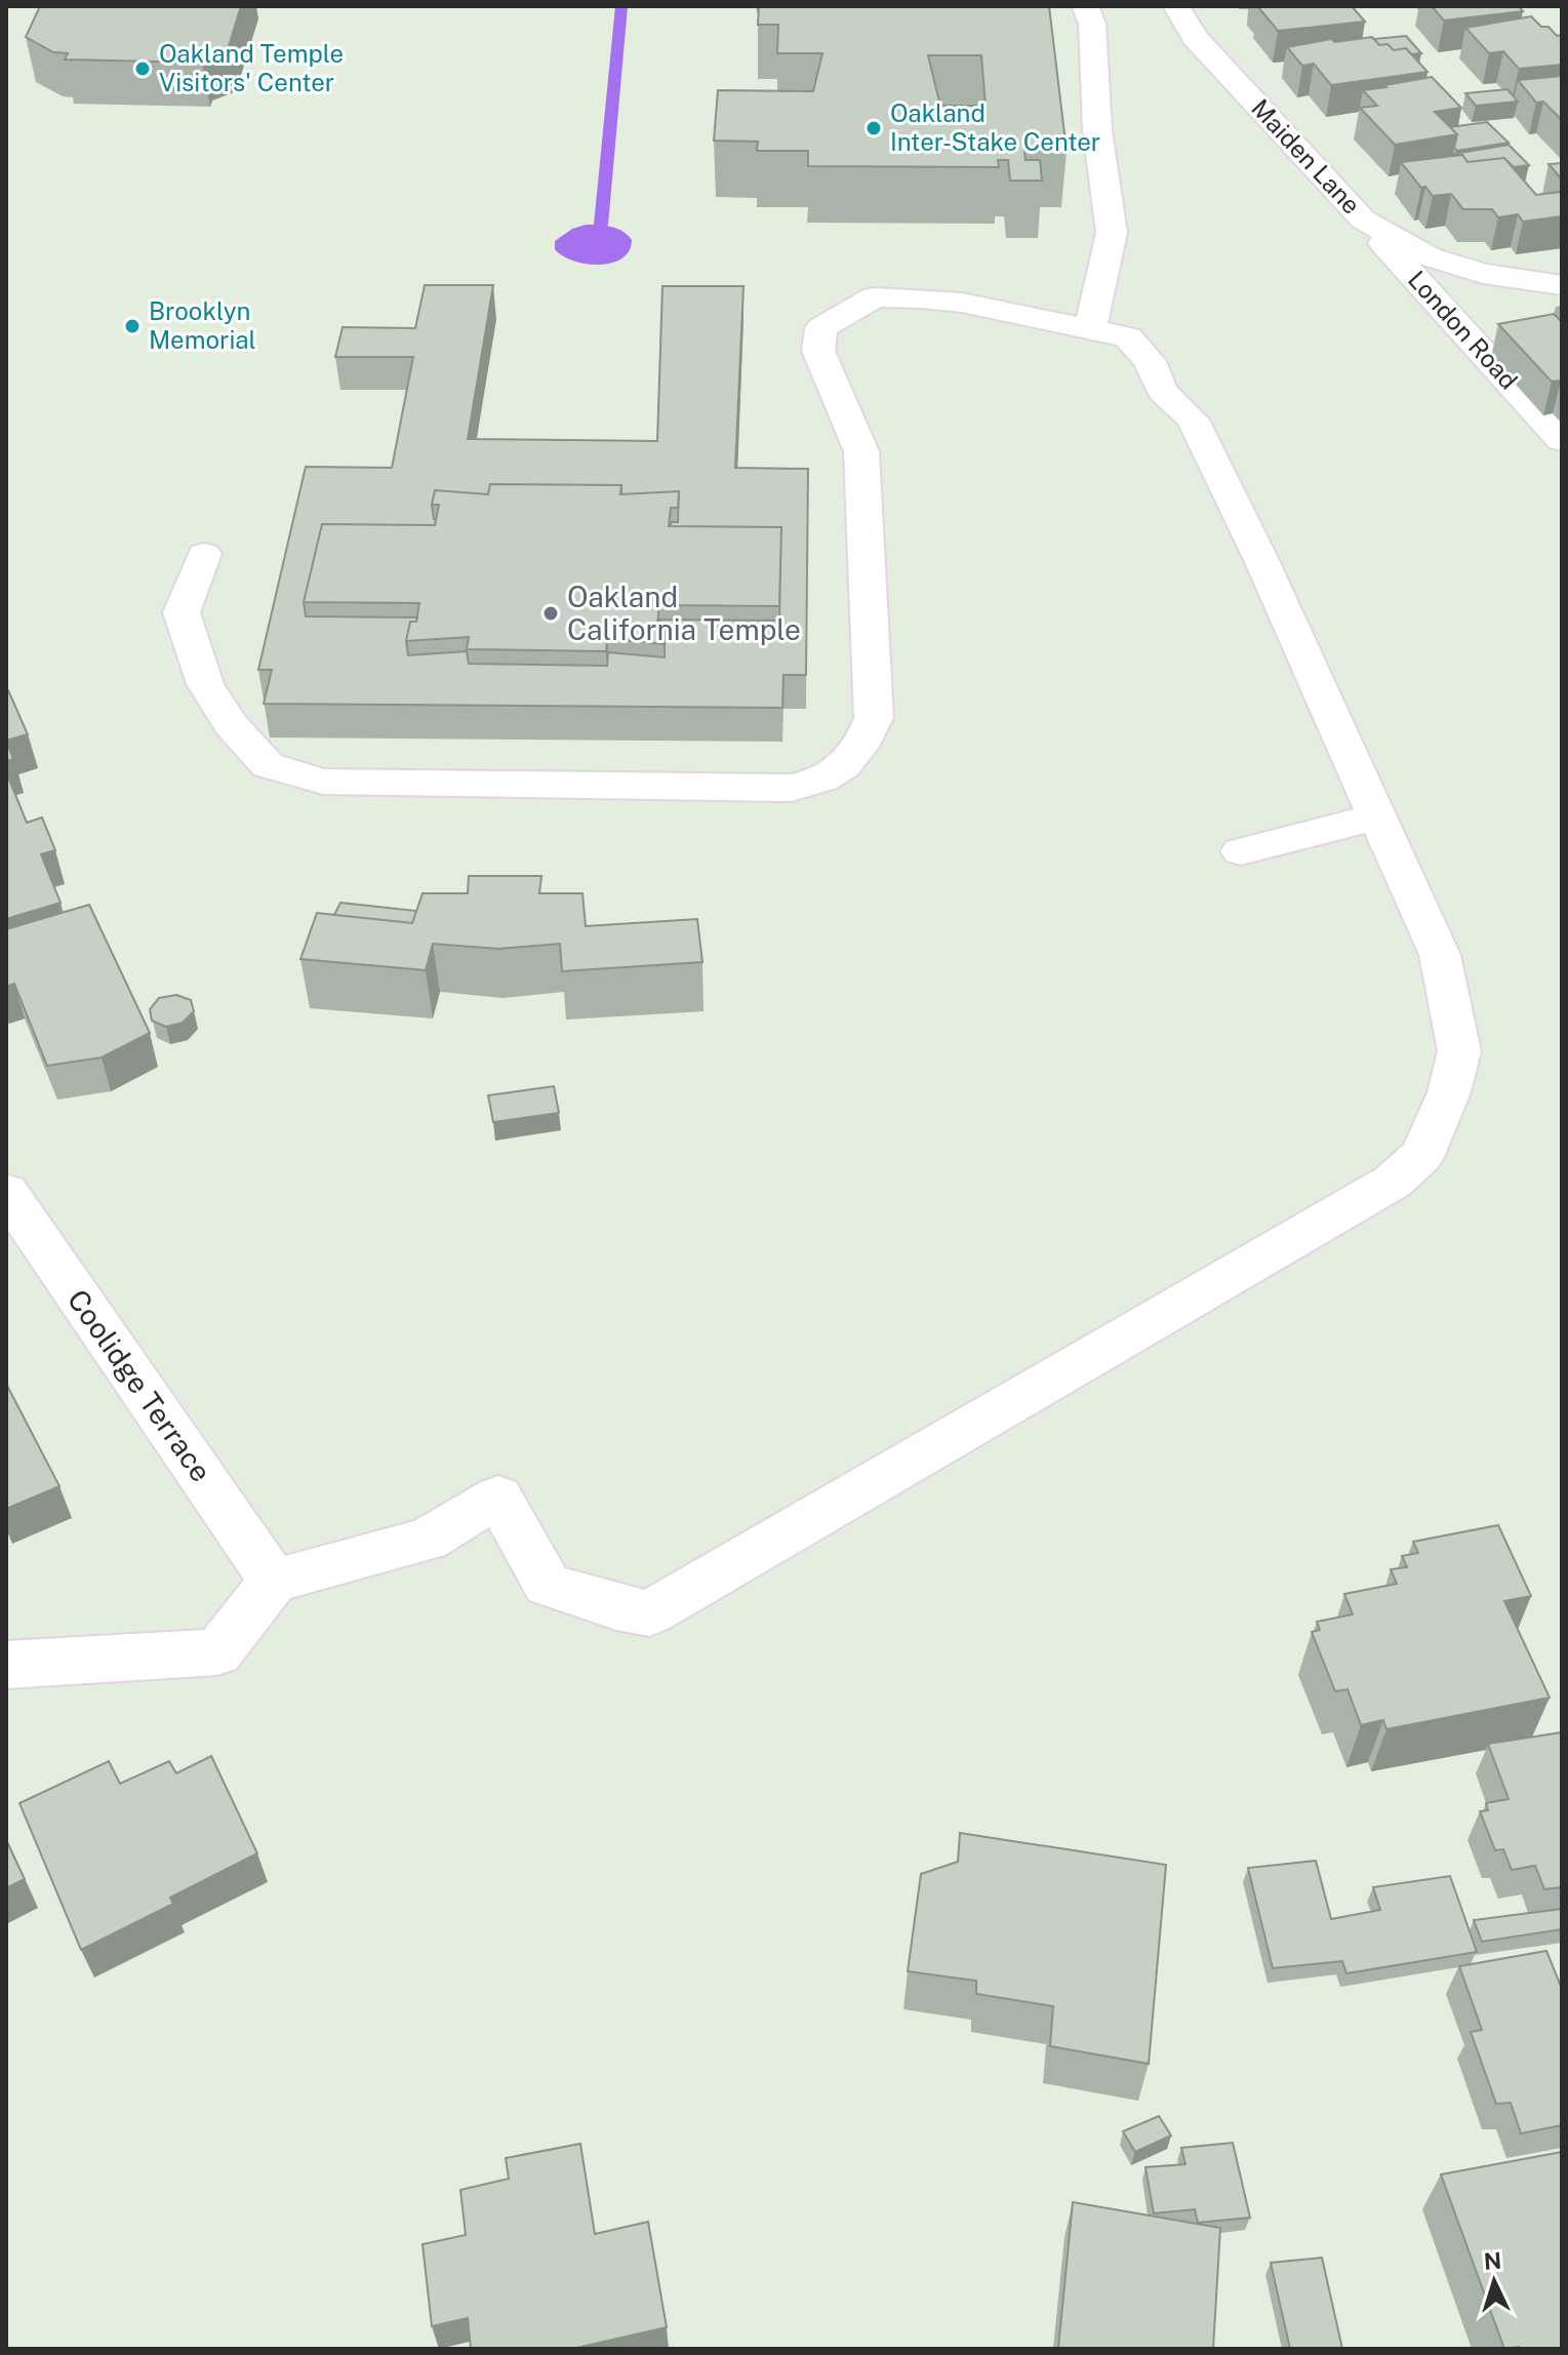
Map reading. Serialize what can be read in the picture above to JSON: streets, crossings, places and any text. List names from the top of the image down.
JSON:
{
  "streets": {
    "street": ["Maiden Lane", "London Road", "Coolidge Terrace"]
  },
  "crossings": [
    ["Maiden Lane", "London Road"]
  ],
  "places": [
    "Oakland Temple Visitors' Center",
    "Oakland Inter-Stake Center",
    "Brooklyn Memorial",
    "Oakland California Temple"
  ],
  "north": "top"
}
